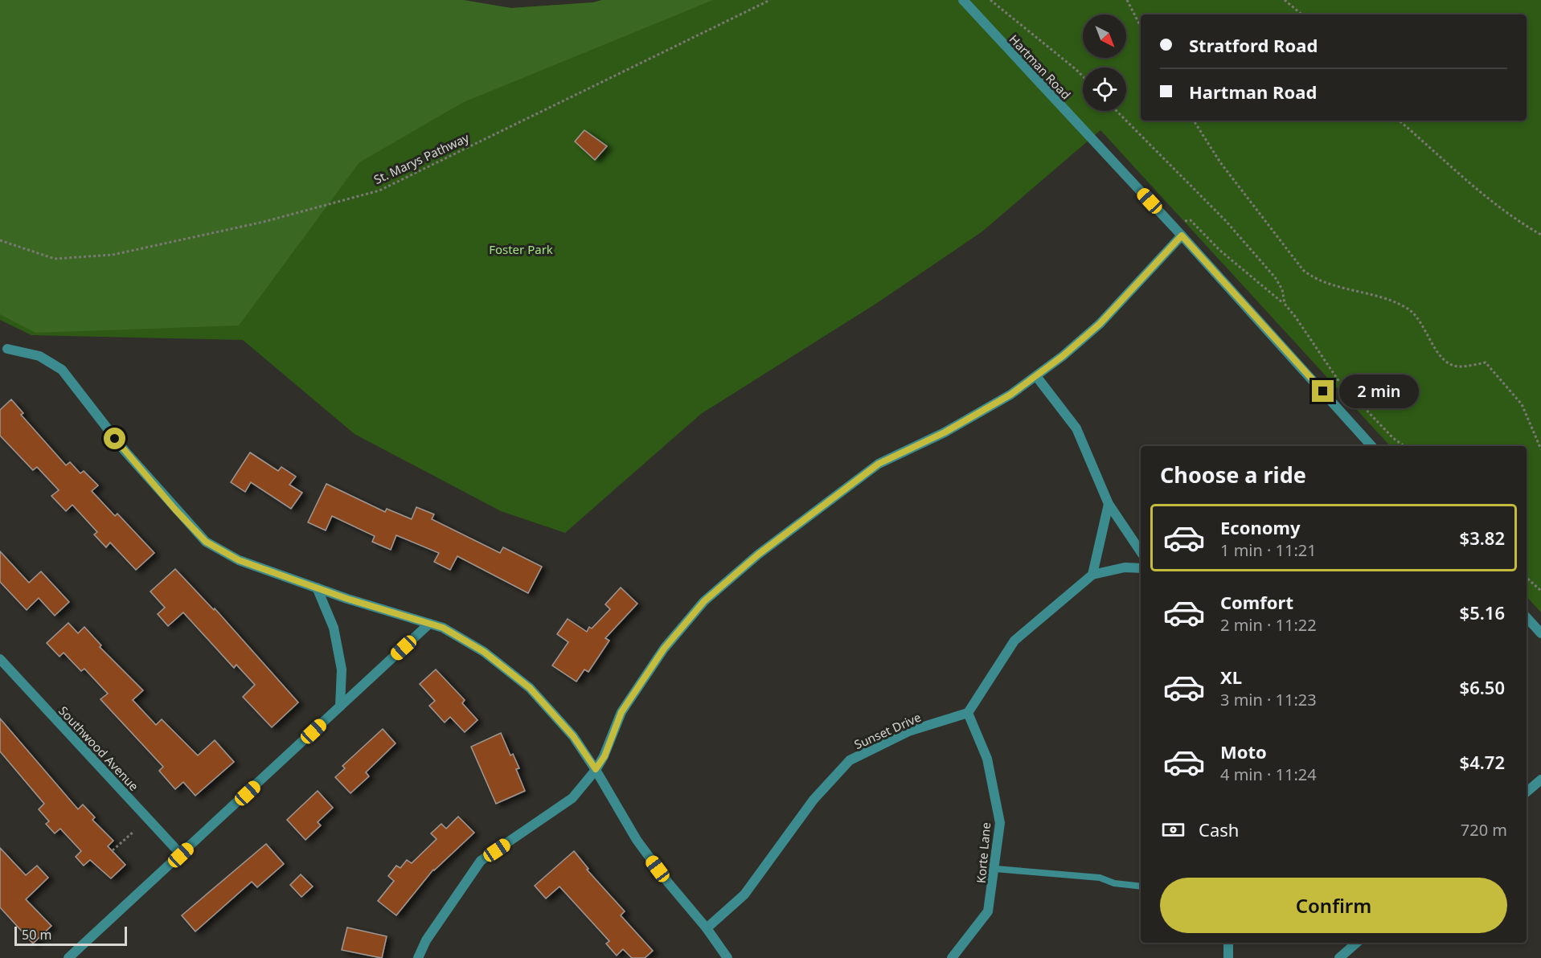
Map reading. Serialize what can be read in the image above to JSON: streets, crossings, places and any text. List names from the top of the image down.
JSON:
{
  "streets": {
    "street": [
      "Hartman Road",
      "Sunset Drive",
      "Southwood Avenue",
      "Korte Lane"
    ],
    "path": ["St. Marys Pathway"]
  },
  "crossings": [
    ["Sunset Drive", "Korte Lane"]
  ],
  "parks": ["Foster Park"],
  "scale_bar": "50 m",
  "north": "bottom right",
  "page": {
    "banner": ["Stratford Road", "Hartman Road"],
    "bubble": "2 min",
    "heading": "Choose a ride",
    "list": [
      {
        "name": "Economy",
        "note": "1 min · 11:21",
        "value": "$3.82"
      },
      {
        "name": "Comfort",
        "note": "2 min · 11:22",
        "value": "$5.16"
      },
      {
        "name": "XL",
        "note": "3 min · 11:23",
        "value": "$6.50"
      },
      {
        "name": "Moto",
        "note": "4 min · 11:24",
        "value": "$4.72"
      }
    ],
    "pay": ["Cash", "720 m"],
    "buttons": "Confirm",
    "scale": "50 m"
  }
}
